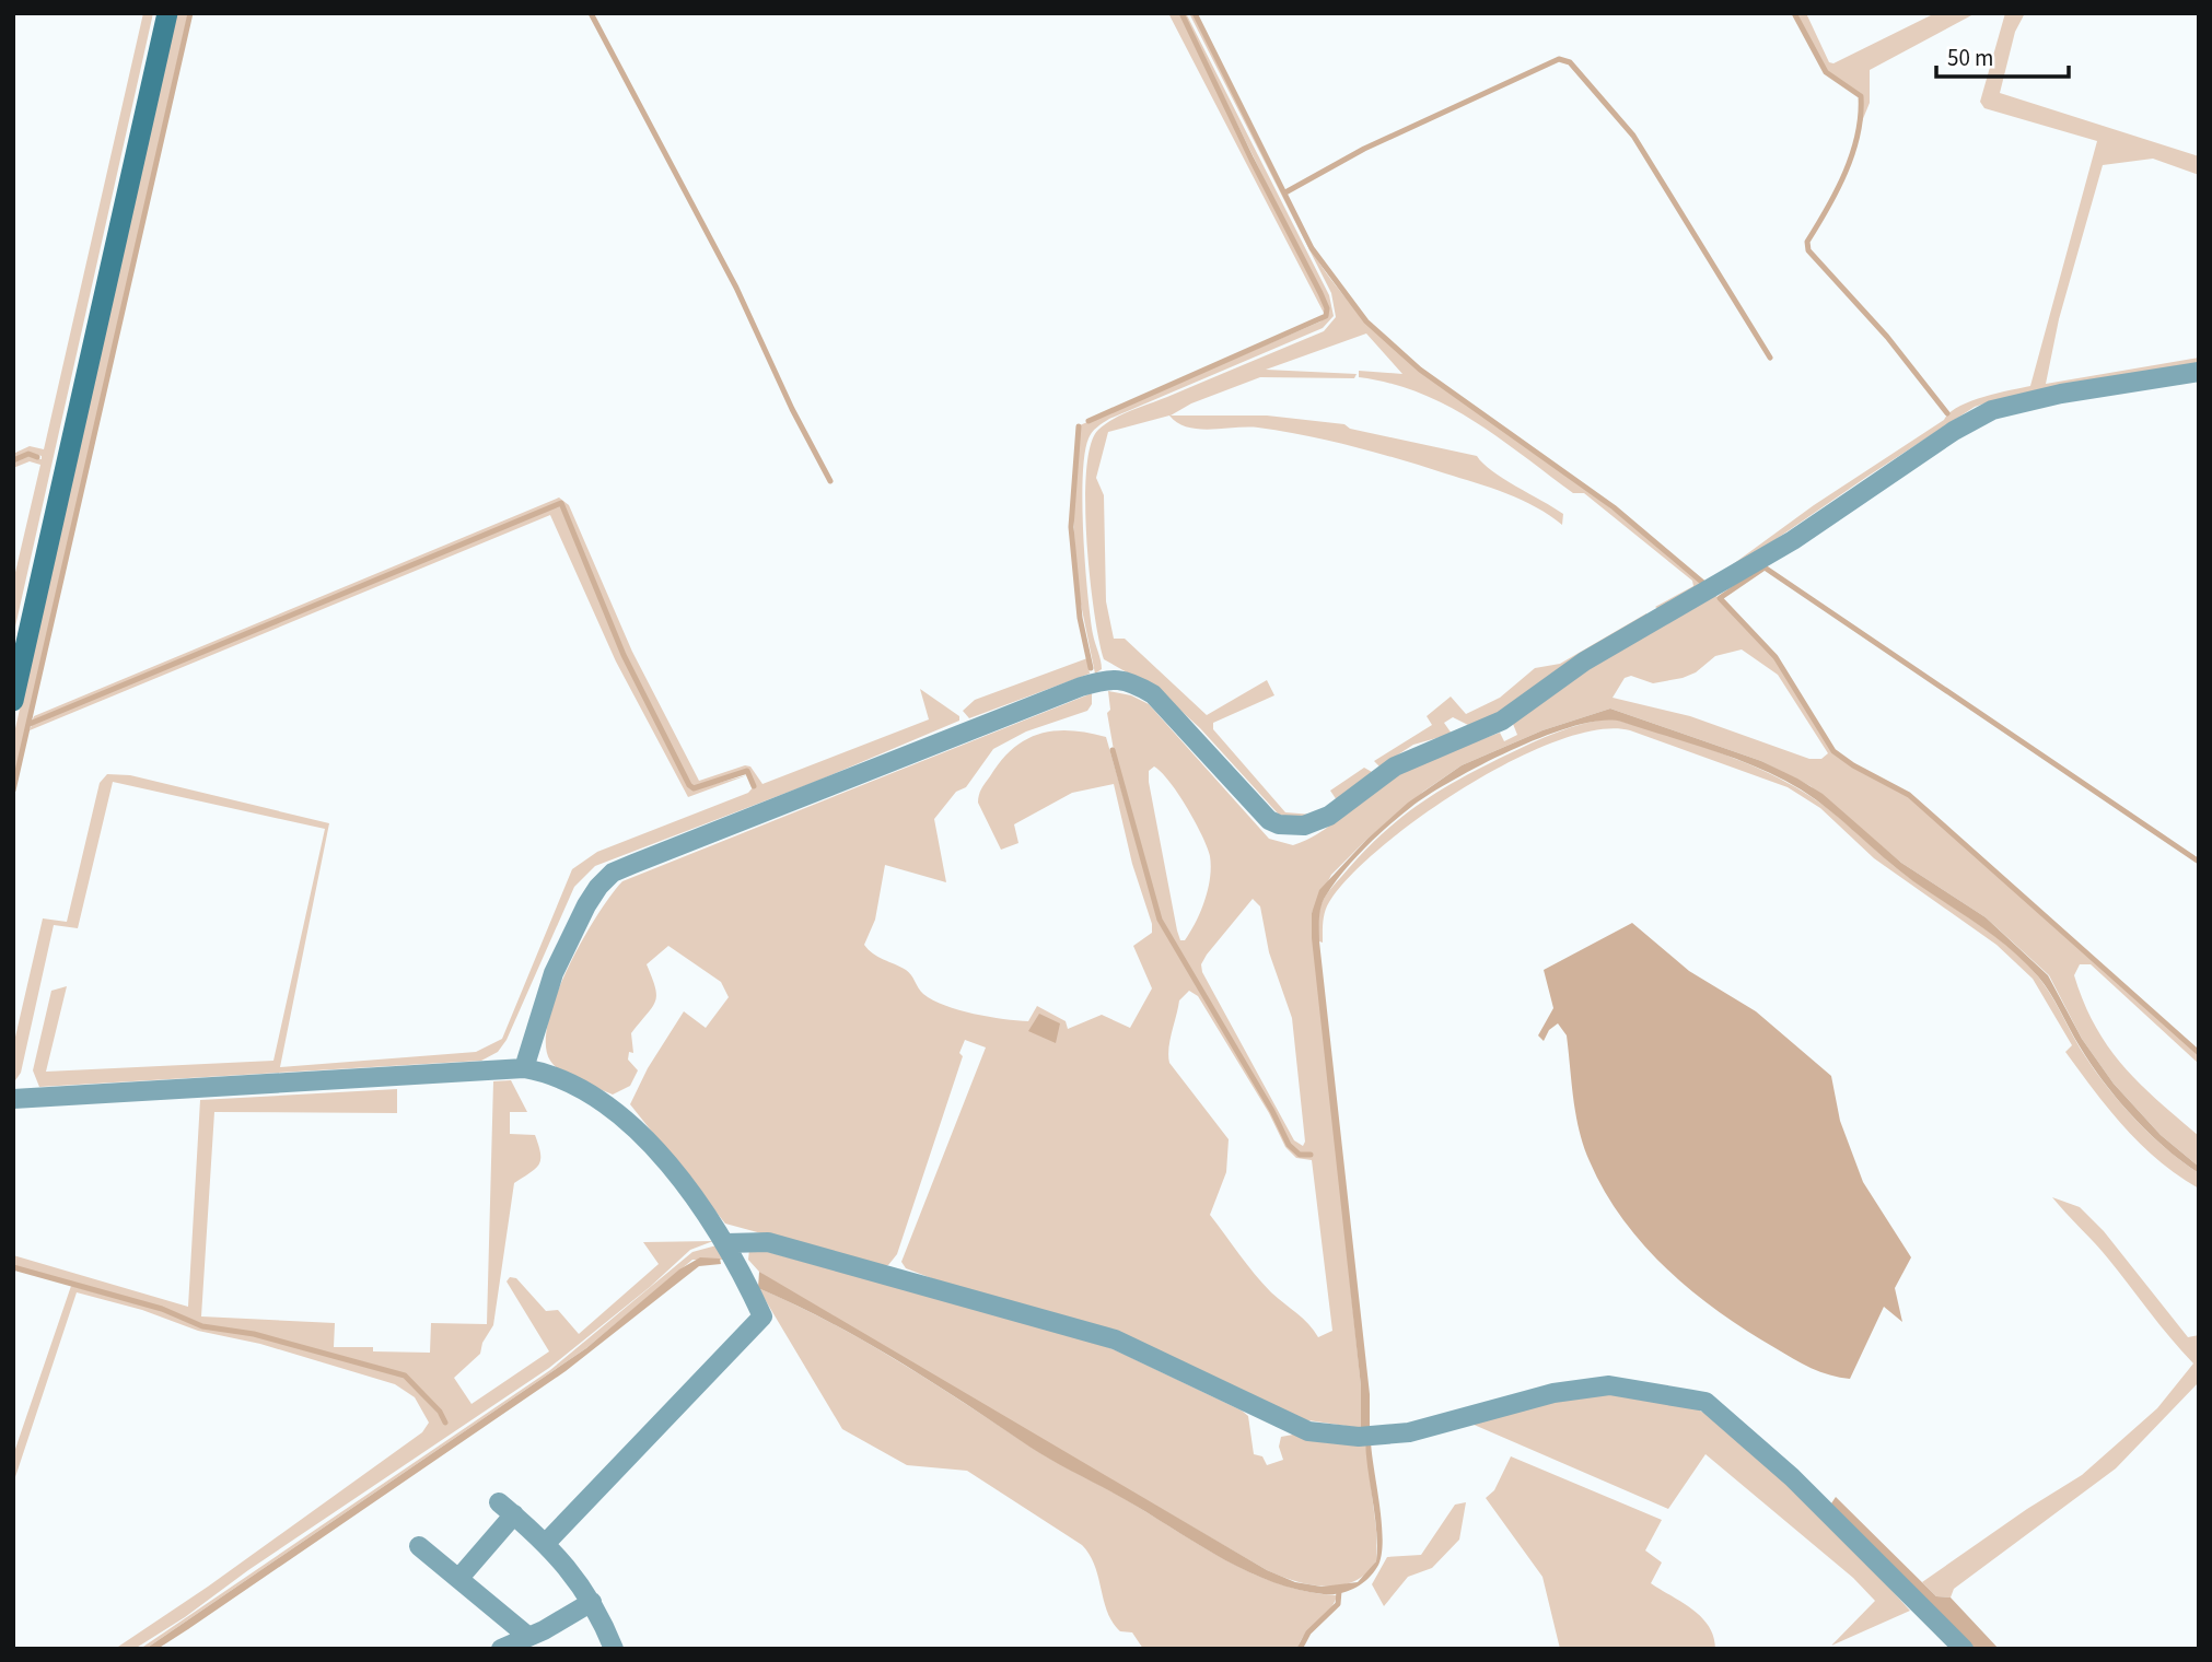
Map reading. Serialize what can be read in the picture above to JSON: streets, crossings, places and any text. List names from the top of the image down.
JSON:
{
  "scale_bar": "50 m"
}
